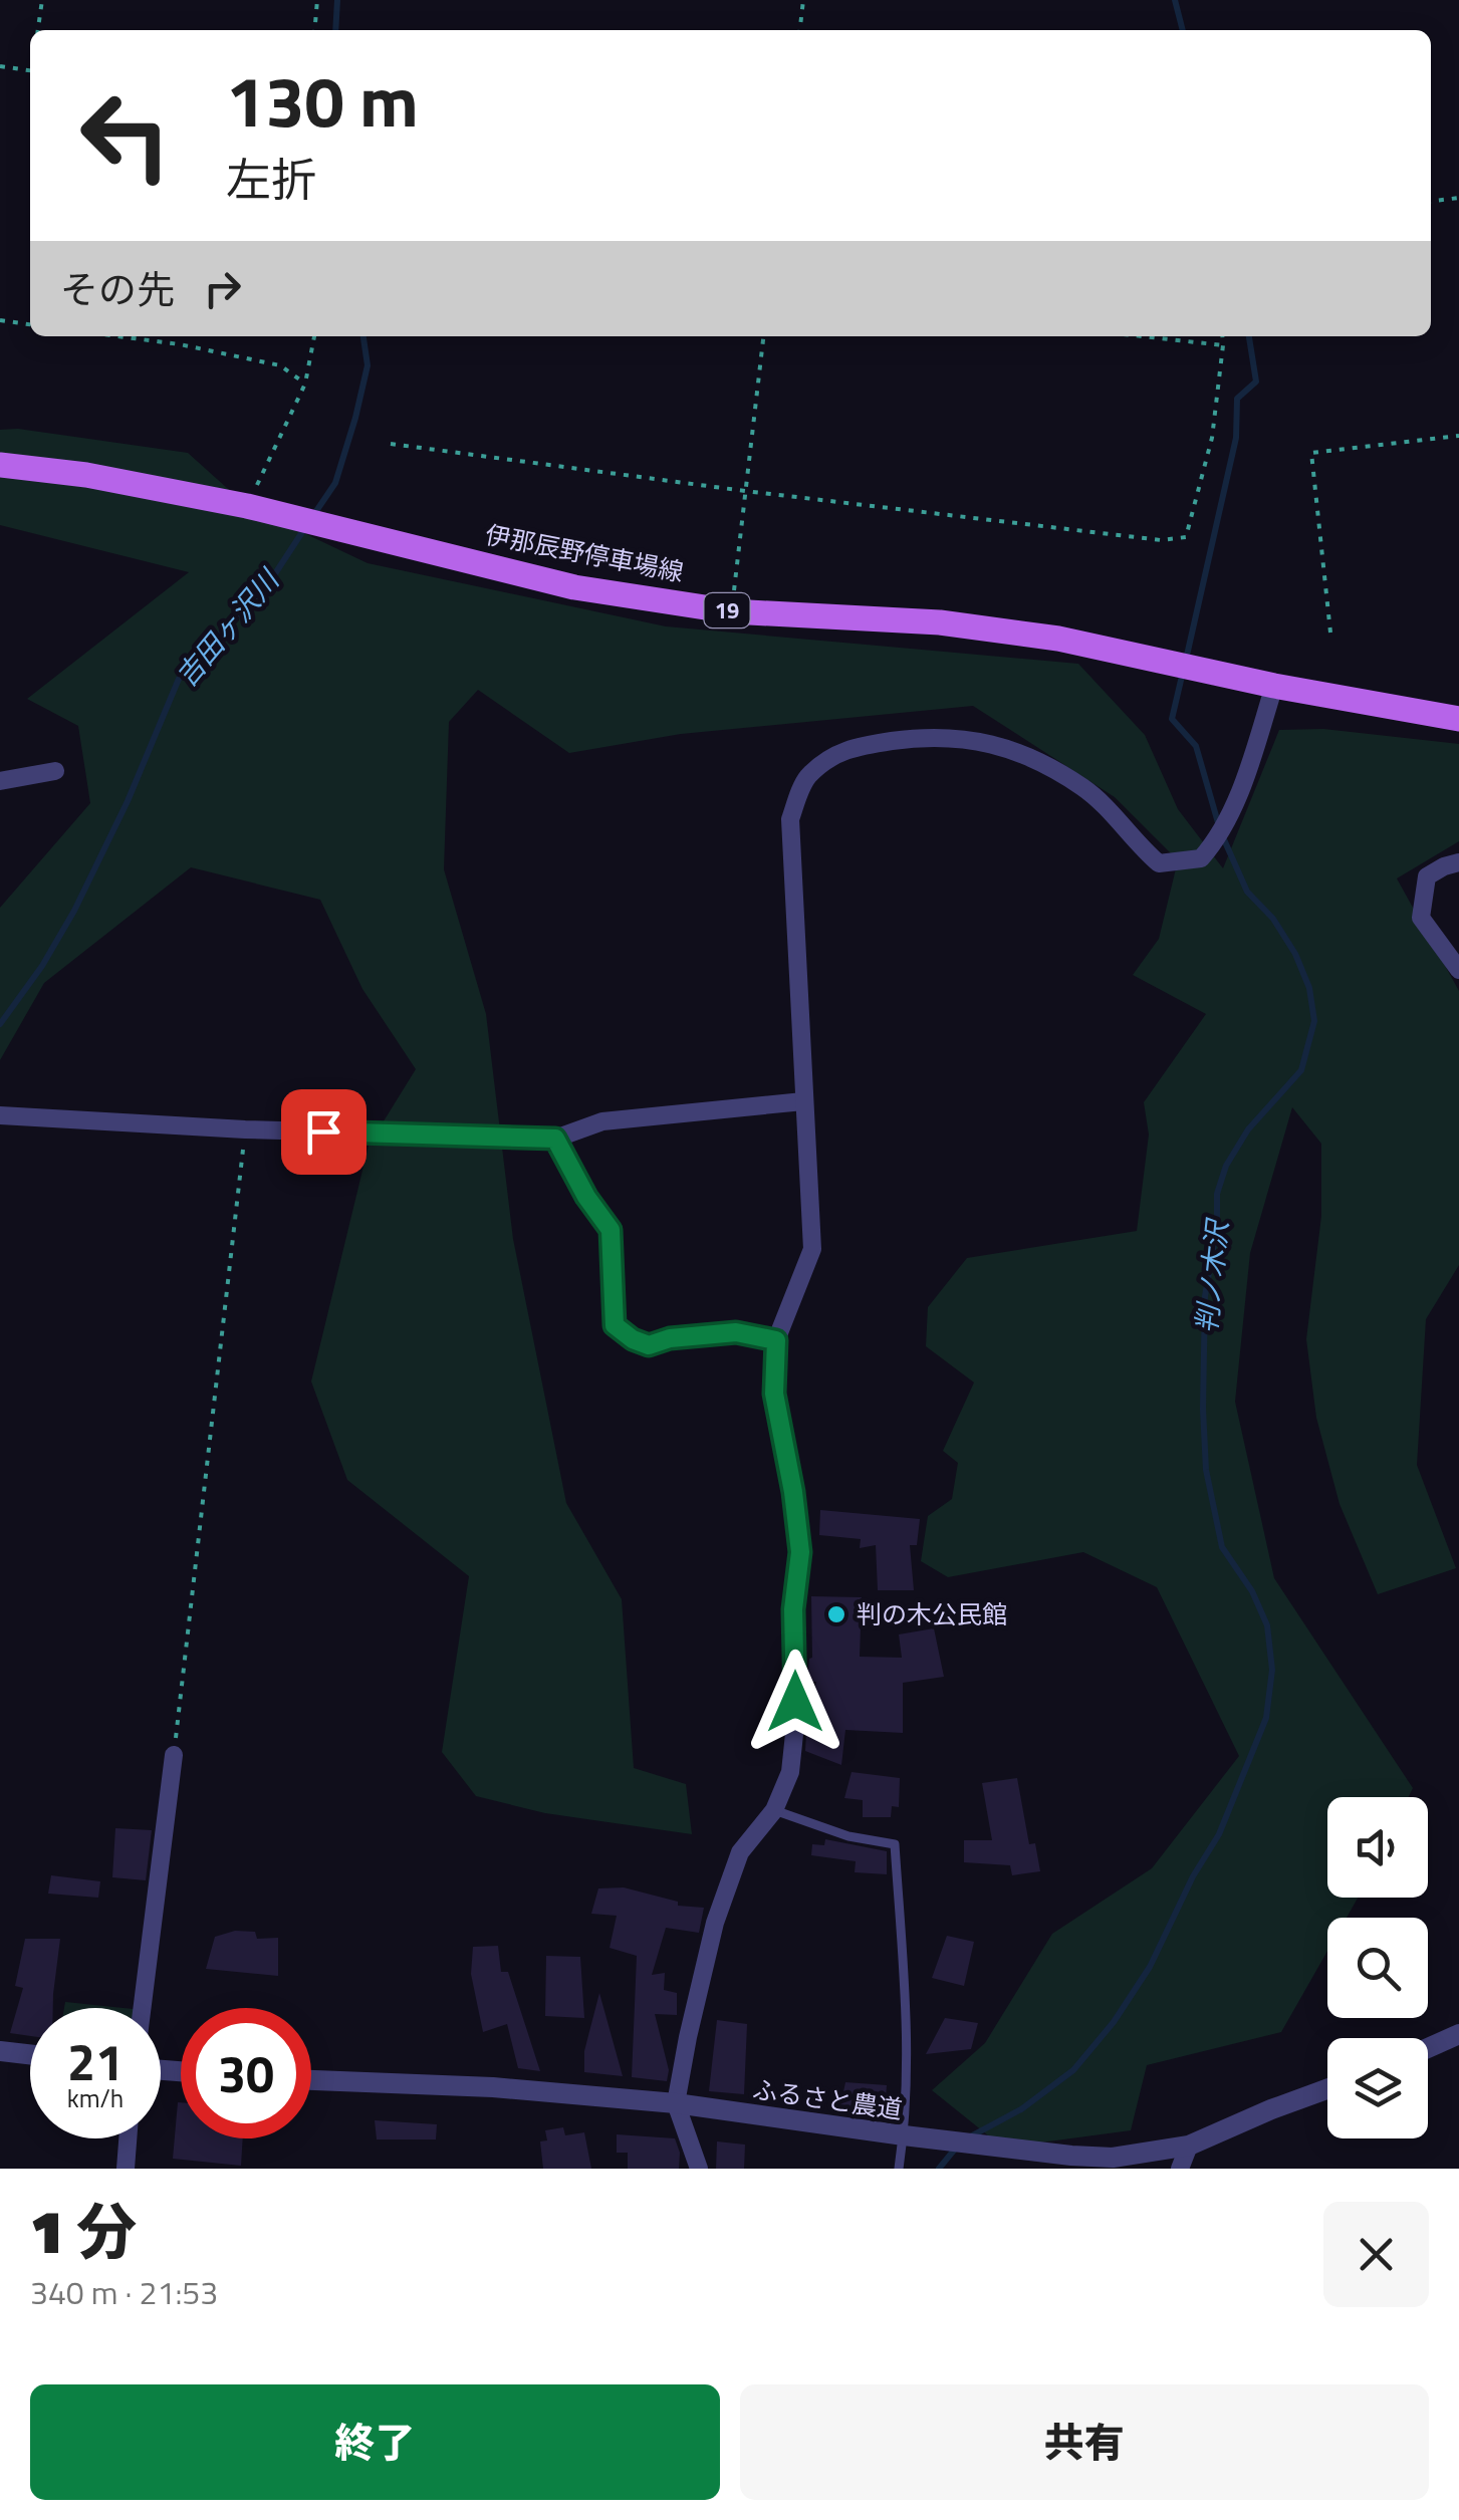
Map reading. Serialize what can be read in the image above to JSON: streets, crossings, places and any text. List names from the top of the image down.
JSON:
{
  "streets": {
    "main road": ["伊那辰野停車場線", "19"],
    "street": ["ふるさと農道"]
  },
  "water": ["吉田ヶ沢川", "判ノ木沢"],
  "places": ["判の木公民館"],
  "page": {
    "turn": ["130 m", "左折"],
    "then": "その先",
    "speed": "21 km/h",
    "limit": "30",
    "heading": ["1 分", "340 m · 21:53"],
    "buttons": ["終了", "共有"]
  }
}
